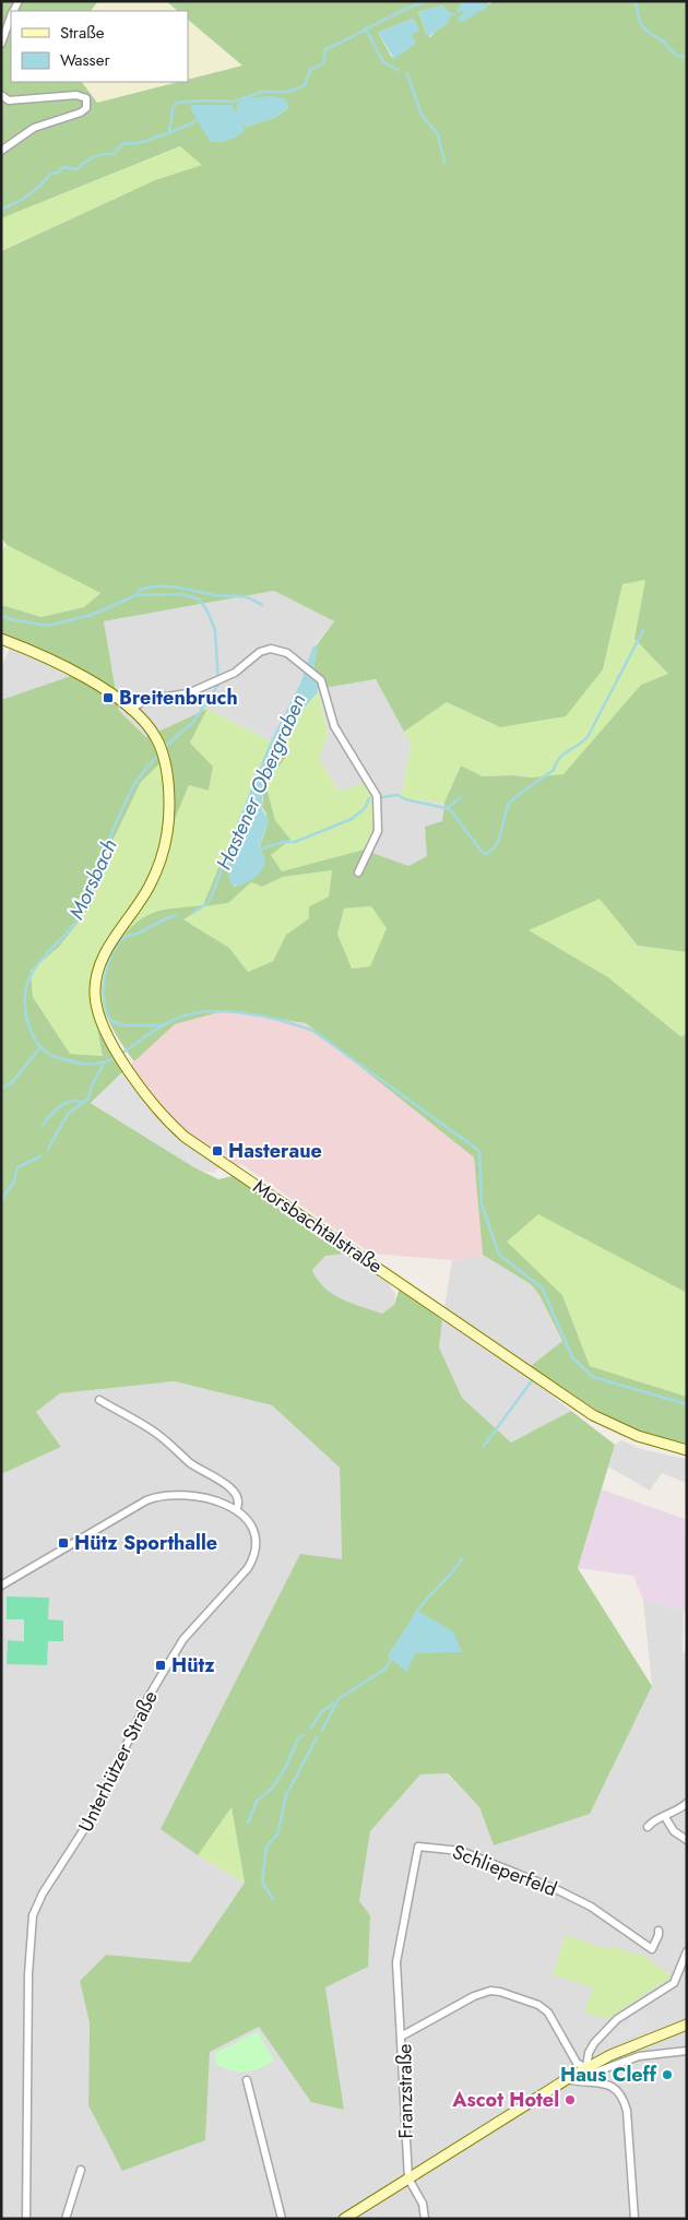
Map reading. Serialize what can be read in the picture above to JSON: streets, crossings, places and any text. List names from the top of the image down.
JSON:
{
  "streets": {
    "main road": ["Morsbachtalstraße"],
    "street": ["Unterhützer Straße", "Schlieperfeld", "Franzstraße"]
  },
  "crossings": [
    ["Schlieperfeld", "Franzstraße"]
  ],
  "water": ["Hastener Obergraben", "Morsbach"],
  "places": {
    "transit": [
      "Breitenbruch",
      "Hasteraue",
      "Hütz Sporthalle",
      "Hütz"
    ],
    "other": ["Haus Cleff", "Ascot Hotel"]
  },
  "legend": ["Straße", "Wasser"]
}
